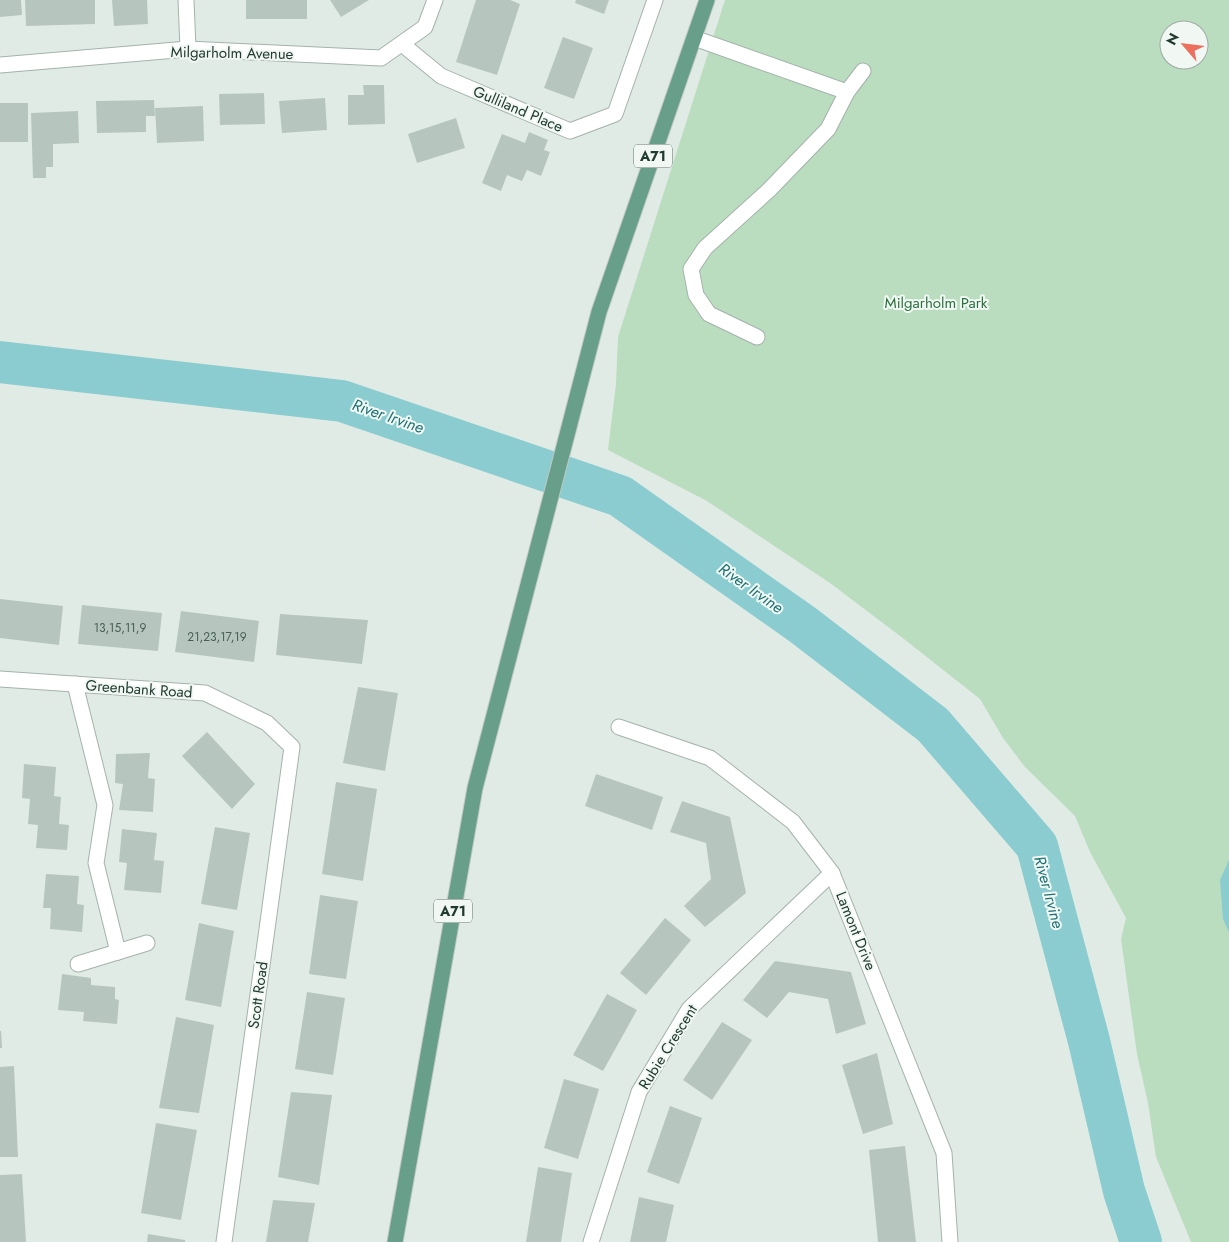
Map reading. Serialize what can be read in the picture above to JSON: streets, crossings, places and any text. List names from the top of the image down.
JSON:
{
  "streets": {
    "main road": ["A71"],
    "street": [
      "Milgarholm Avenue",
      "Gulliland Place",
      "Greenbank Road",
      "Lamont Drive",
      "Scott Road",
      "Rubie Crescent"
    ]
  },
  "crossings": [
    ["Milgarholm Avenue", "Gulliland Place"],
    ["Greenbank Road", "Scott Road"],
    ["Lamont Drive", "Rubie Crescent"]
  ],
  "water": ["River Irvine"],
  "parks": ["Milgarholm Park"],
  "house_numbers": ["13,15,11,9", "21,23,17,19"],
  "north": "top left"
}
